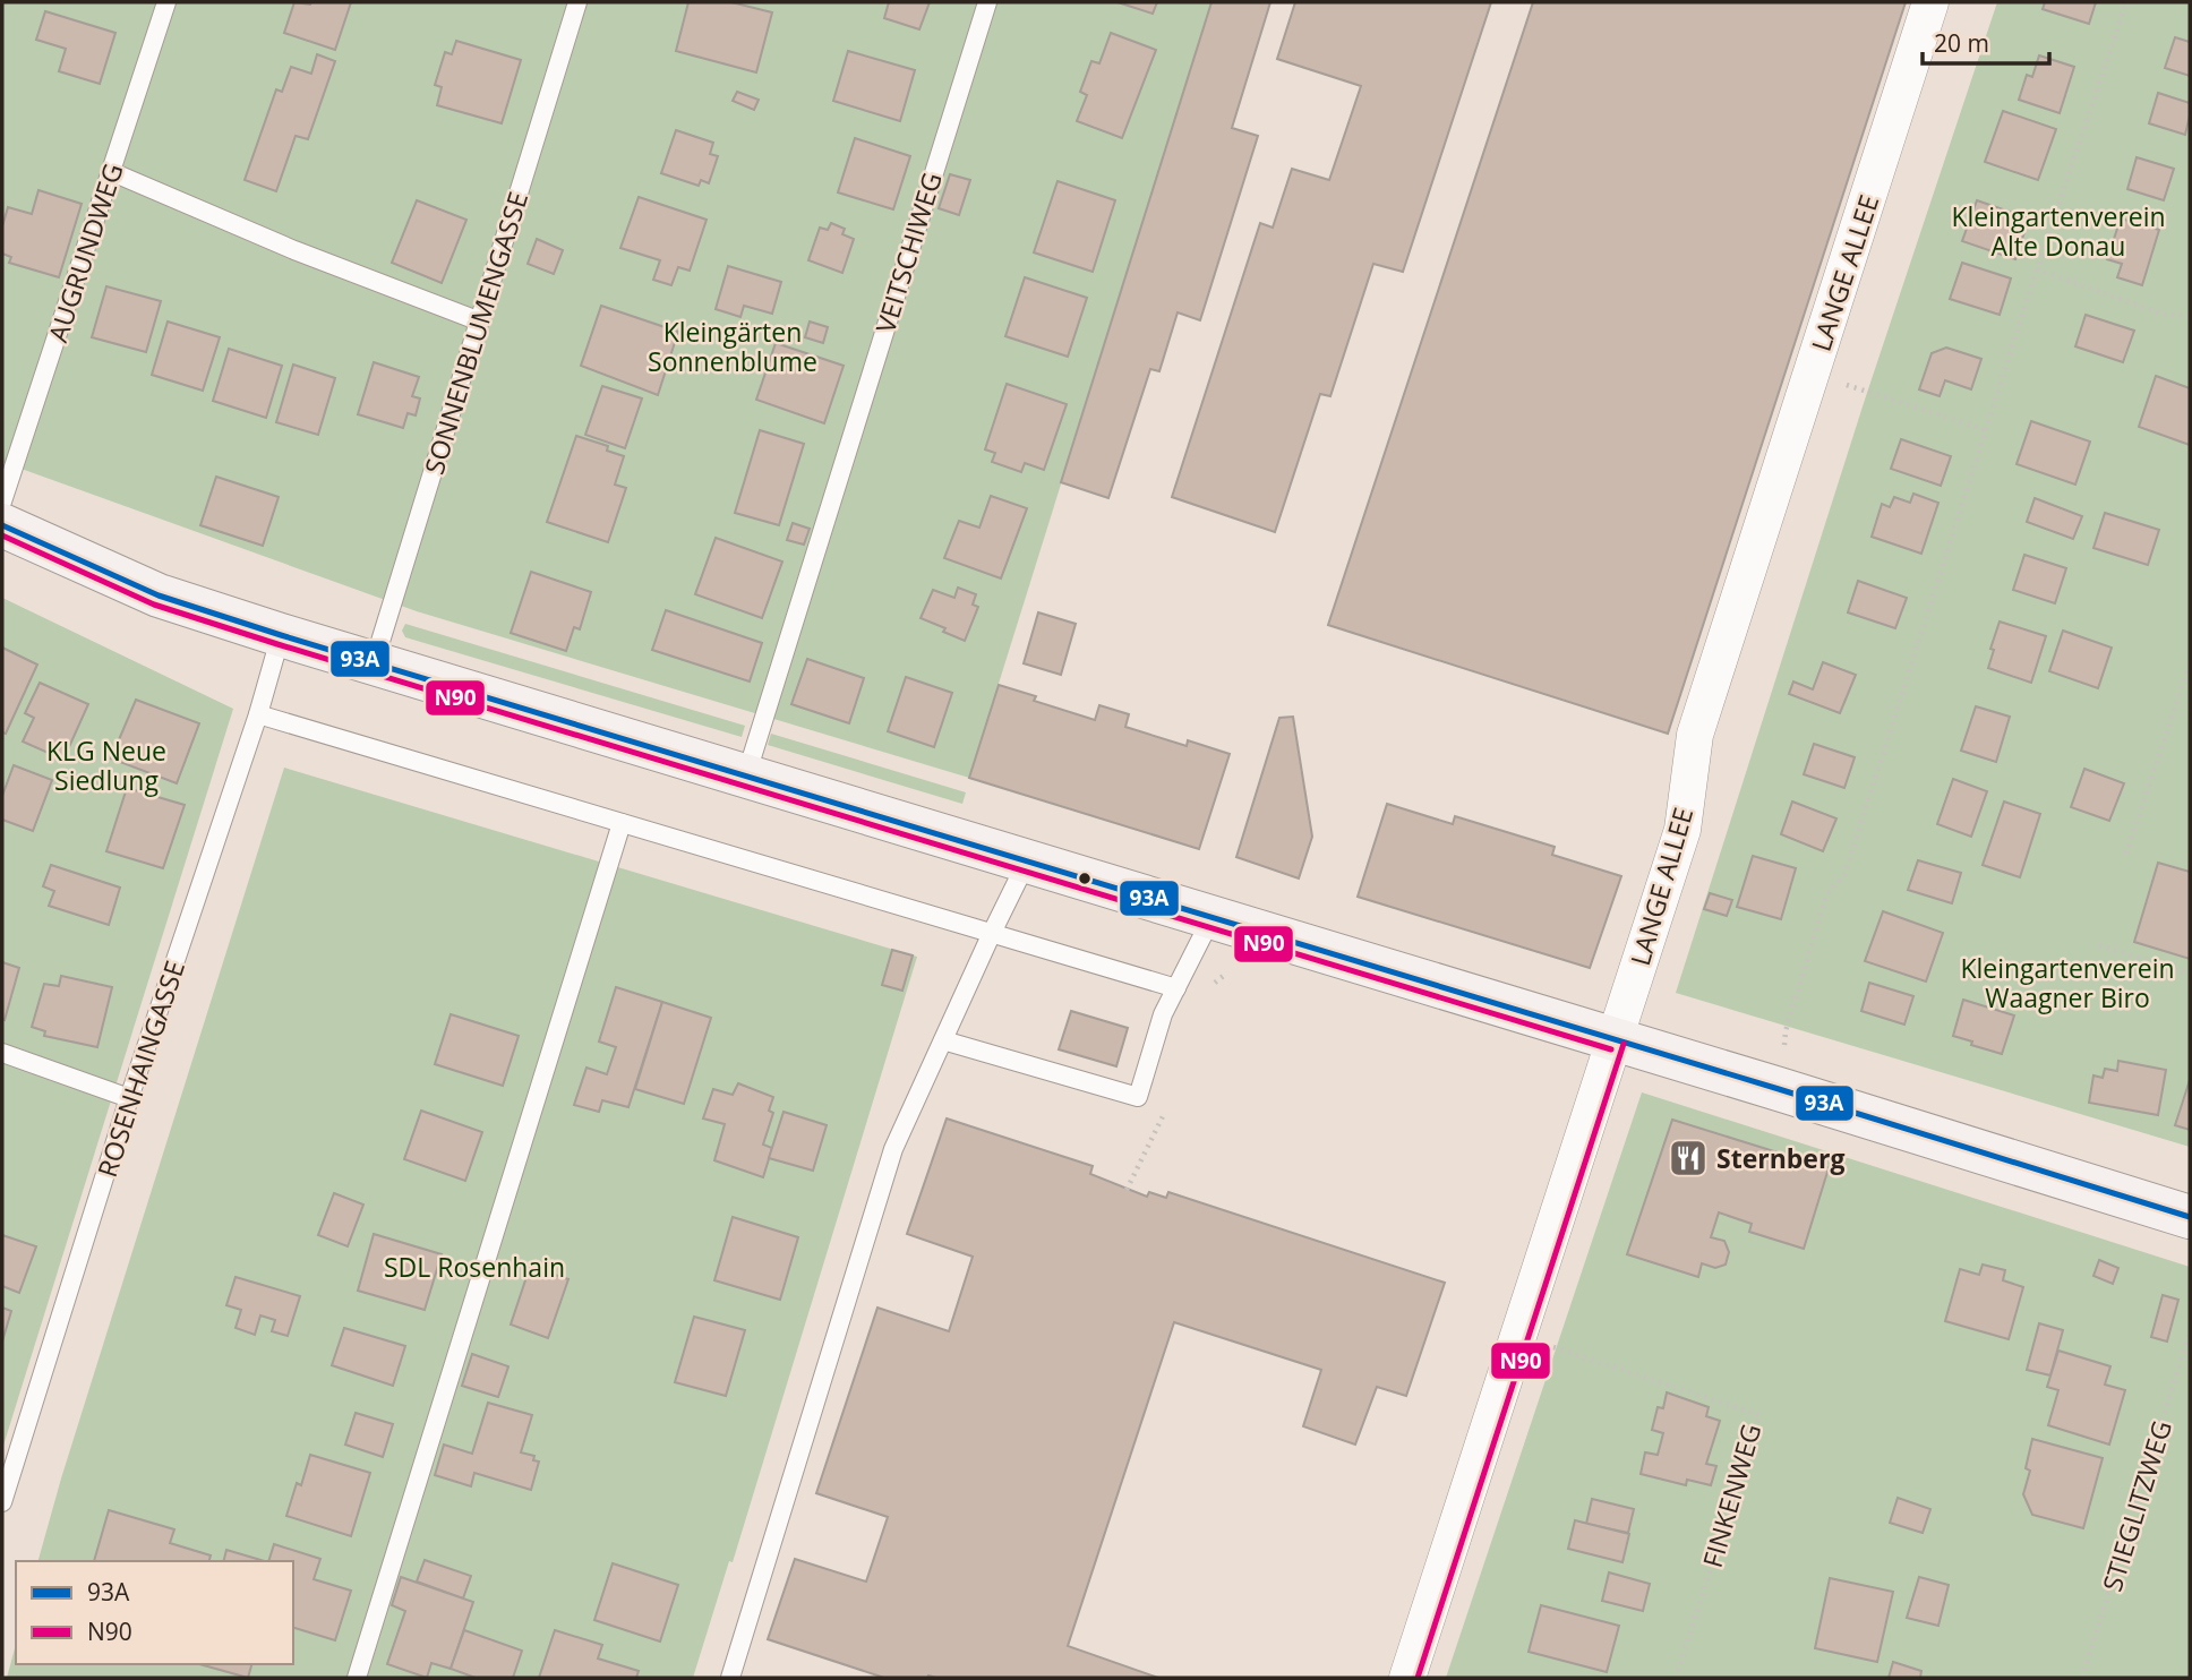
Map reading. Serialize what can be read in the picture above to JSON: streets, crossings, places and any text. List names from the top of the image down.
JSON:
{
  "streets": {
    "street": ["LANGE ALLEE"],
    "lane": [
      "AUGRUNDWEG",
      "VEITSCHIWEG",
      "SONNENBLUMENGASSE",
      "ROSENHAINGASSE"
    ],
    "path": ["FINKENWEG", "STIEGLITZWEG"]
  },
  "crossings": [
    ["LANGE ALLEE", "FINKENWEG"]
  ],
  "parks": [
    "Kleingartenverein Alte Donau",
    "Kleingärten Sonnenblume",
    "KLG Neue Siedlung",
    "Kleingartenverein Waagner Biro",
    "SDL Rosenhain"
  ],
  "places": {
    "restaurant": ["Sternberg"]
  },
  "lines": ["transit line 93A", "transit line N90"],
  "legend": ["93A", "N90"],
  "scale_bar": "20 m"
}
